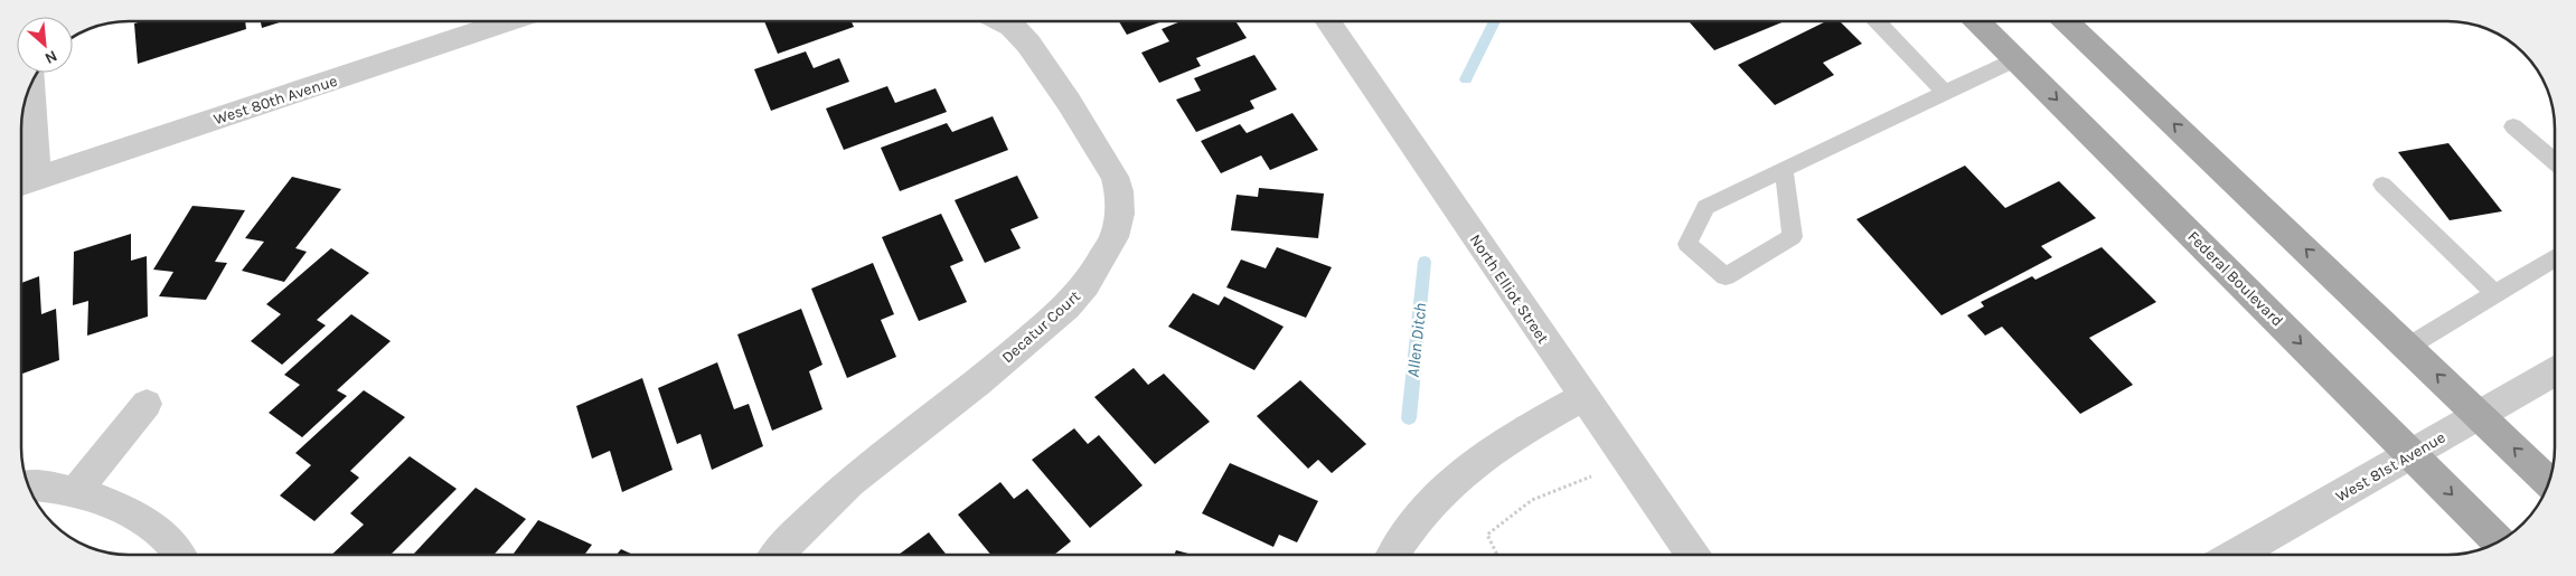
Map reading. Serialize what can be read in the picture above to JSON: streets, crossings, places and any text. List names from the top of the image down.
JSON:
{
  "streets": {
    "main road": ["Federal Boulevard"],
    "street": [
      "West 80th Avenue",
      "North Elliot Street",
      "Decatur Court",
      "West 81st Avenue"
    ]
  },
  "crossings": [
    ["Federal Boulevard", "West 81st Avenue"]
  ],
  "water": ["Allen Ditch"],
  "north": "bottom right"
}
